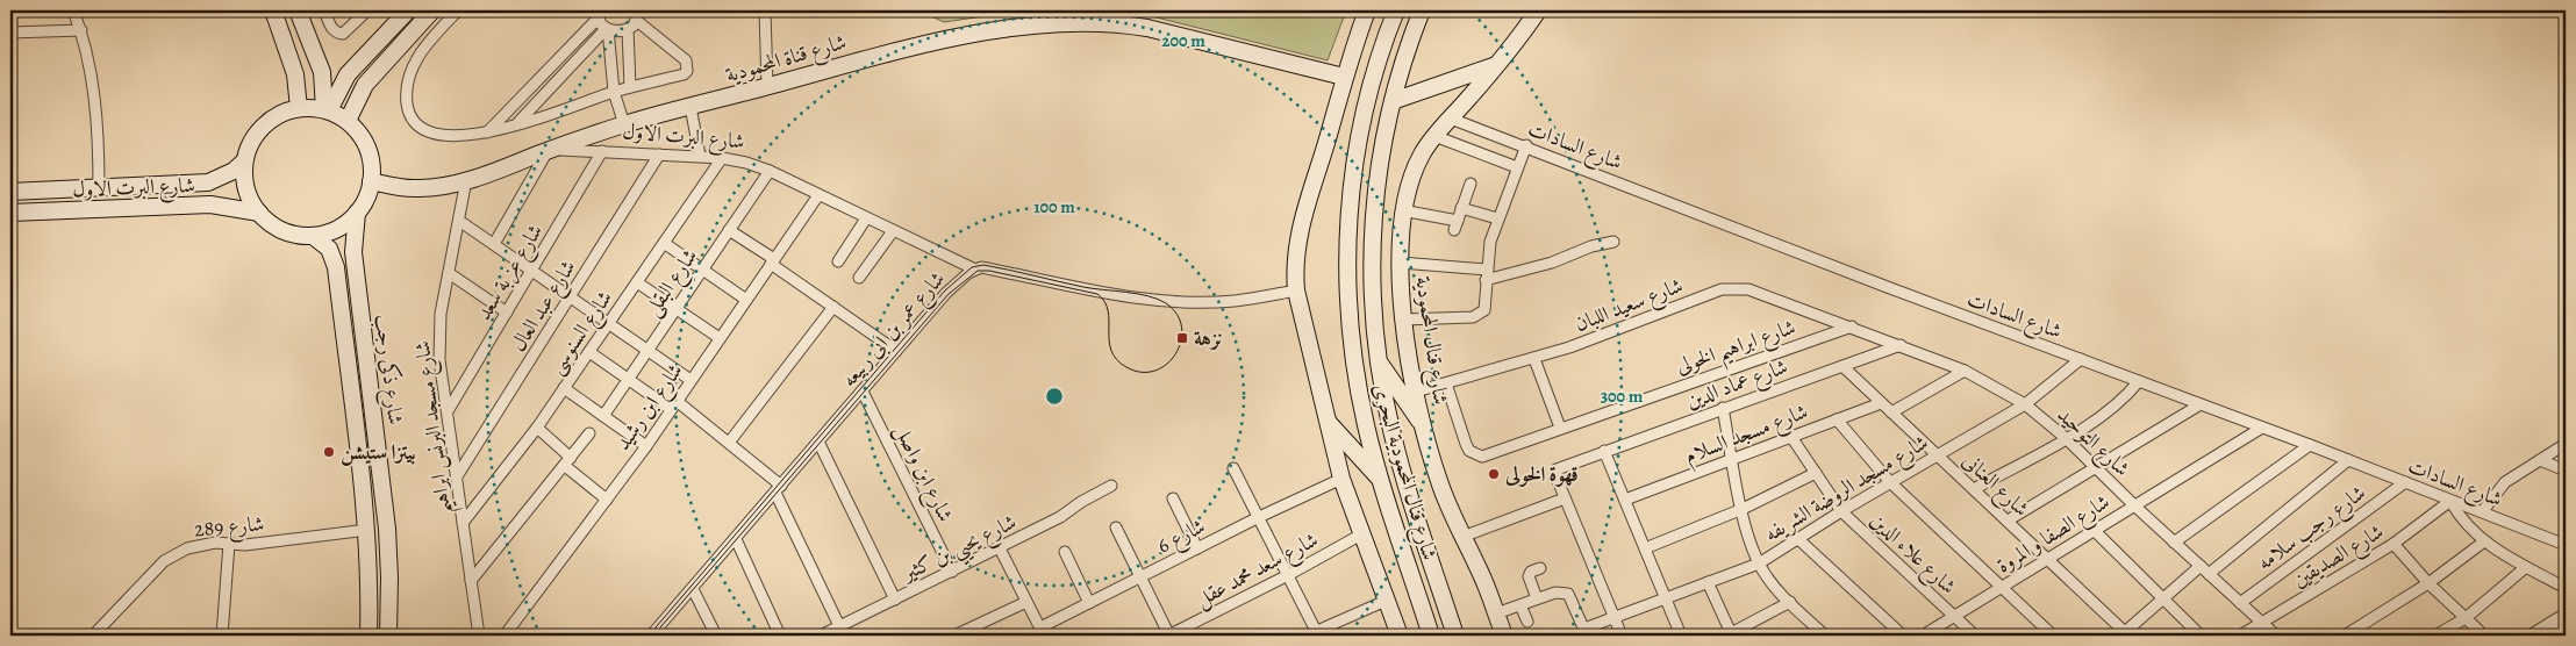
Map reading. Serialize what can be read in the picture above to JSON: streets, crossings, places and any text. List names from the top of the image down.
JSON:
{
  "streets": {
    "main road": [
      "شارع قناة المحمودية",
      "شارع البرت الاول",
      "شارع قنال المحمودية",
      "شارع ذكى رجب",
      "شارع قنال المحمودية البحرى"
    ],
    "street": [
      "شارع السادات",
      "شارع عزبة سعد",
      "شارع البقلى",
      "شارع سعيد اللبان",
      "شارع عبد العال",
      "شارع عمر بن ابى ربيعه",
      "شارع السنوسى",
      "شارع ابراهيم الخولى",
      "شارع عماد الدين",
      "شارع ابن رشيد",
      "شارع مسجد البرنس ابراهيم",
      "شارع مسجد السلام",
      "شارع التوحيد",
      "شارع ابن واصل",
      "شارع العنانى",
      "شارع مسجد الروضة الشريفه",
      "شارع 289",
      "شارع رجب سلامه",
      "شارع الصفا و المروة",
      "شارع 6",
      "شارع يحيي بن كثير",
      "شارع علاء الدين",
      "شارع الصديقين",
      "شارع سعد محمد عقل"
    ]
  },
  "crossings": [
    ["شارع قناة المحمودية", "شارع البرت الاول"],
    ["شارع البرت الاول", "شارع عزبة سعد"],
    ["شارع البرت الاول", "شارع البقلى"],
    ["شارع البرت الاول", "شارع عبد العال"],
    ["شارع البرت الاول", "شارع عمر بن ابى ربيعه"],
    ["شارع البرت الاول", "شارع السنوسى"],
    ["شارع البرت الاول", "شارع ذكى رجب"],
    ["شارع البرت الاول", "شارع ابن رشيد"],
    ["شارع البرت الاول", "شارع مسجد البرنس ابراهيم"],
    ["شارع السادات", "شارع قنال المحمودية"],
    ["شارع السادات", "شارع مسجد الروضة الشريفه"],
    ["شارع السادات", "شارع رجب سلامه"],
    ["شارع السادات", "شارع الصفا و المروة"],
    ["شارع السادات", "شارع الصديقين"],
    ["شارع عزبة سعد", "شارع مسجد البرنس ابراهيم"],
    ["شارع سعيد اللبان", "شارع قنال المحمودية"],
    ["شارع سعيد اللبان", "شارع ابراهيم الخولى"],
    ["شارع سعيد اللبان", "شارع التوحيد"],
    ["شارع عبد العال", "شارع مسجد البرنس ابراهيم"],
    ["شارع عمر بن ابى ربيعه", "شارع ابن واصل"],
    ["شارع السنوسى", "شارع مسجد البرنس ابراهيم"],
    ["شارع ابراهيم الخولى", "شارع التوحيد"],
    ["شارع ذكى رجب", "شارع 289"],
    ["شارع عماد الدين", "شارع التوحيد"],
    ["شارع عماد الدين", "شارع العنانى"],
    ["شارع مسجد السلام", "شارع العنانى"],
    ["شارع مسجد السلام", "شارع علاء الدين"],
    ["شارع التوحيد", "شارع مسجد الروضة الشريفه"],
    ["شارع التوحيد", "شارع رجب سلامه"],
    ["شارع التوحيد", "شارع الصفا و المروة"],
    ["شارع التوحيد", "شارع الصديقين"],
    ["شارع ابن واصل", "شارع يحيي بن كثير"],
    ["شارع العنانى", "شارع مسجد الروضة الشريفه"],
    ["شارع العنانى", "شارع الصفا و المروة"],
    ["شارع مسجد الروضة الشريفه", "شارع علاء الدين"],
    ["شارع الصفا و المروة", "شارع علاء الدين"]
  ],
  "places": {
    "transit": ["نزهة"],
    "other": ["بيتزا ستيشن", "قهوة الخولى"]
  },
  "rings": ["200 m", "100 m", "300 m"]
}
